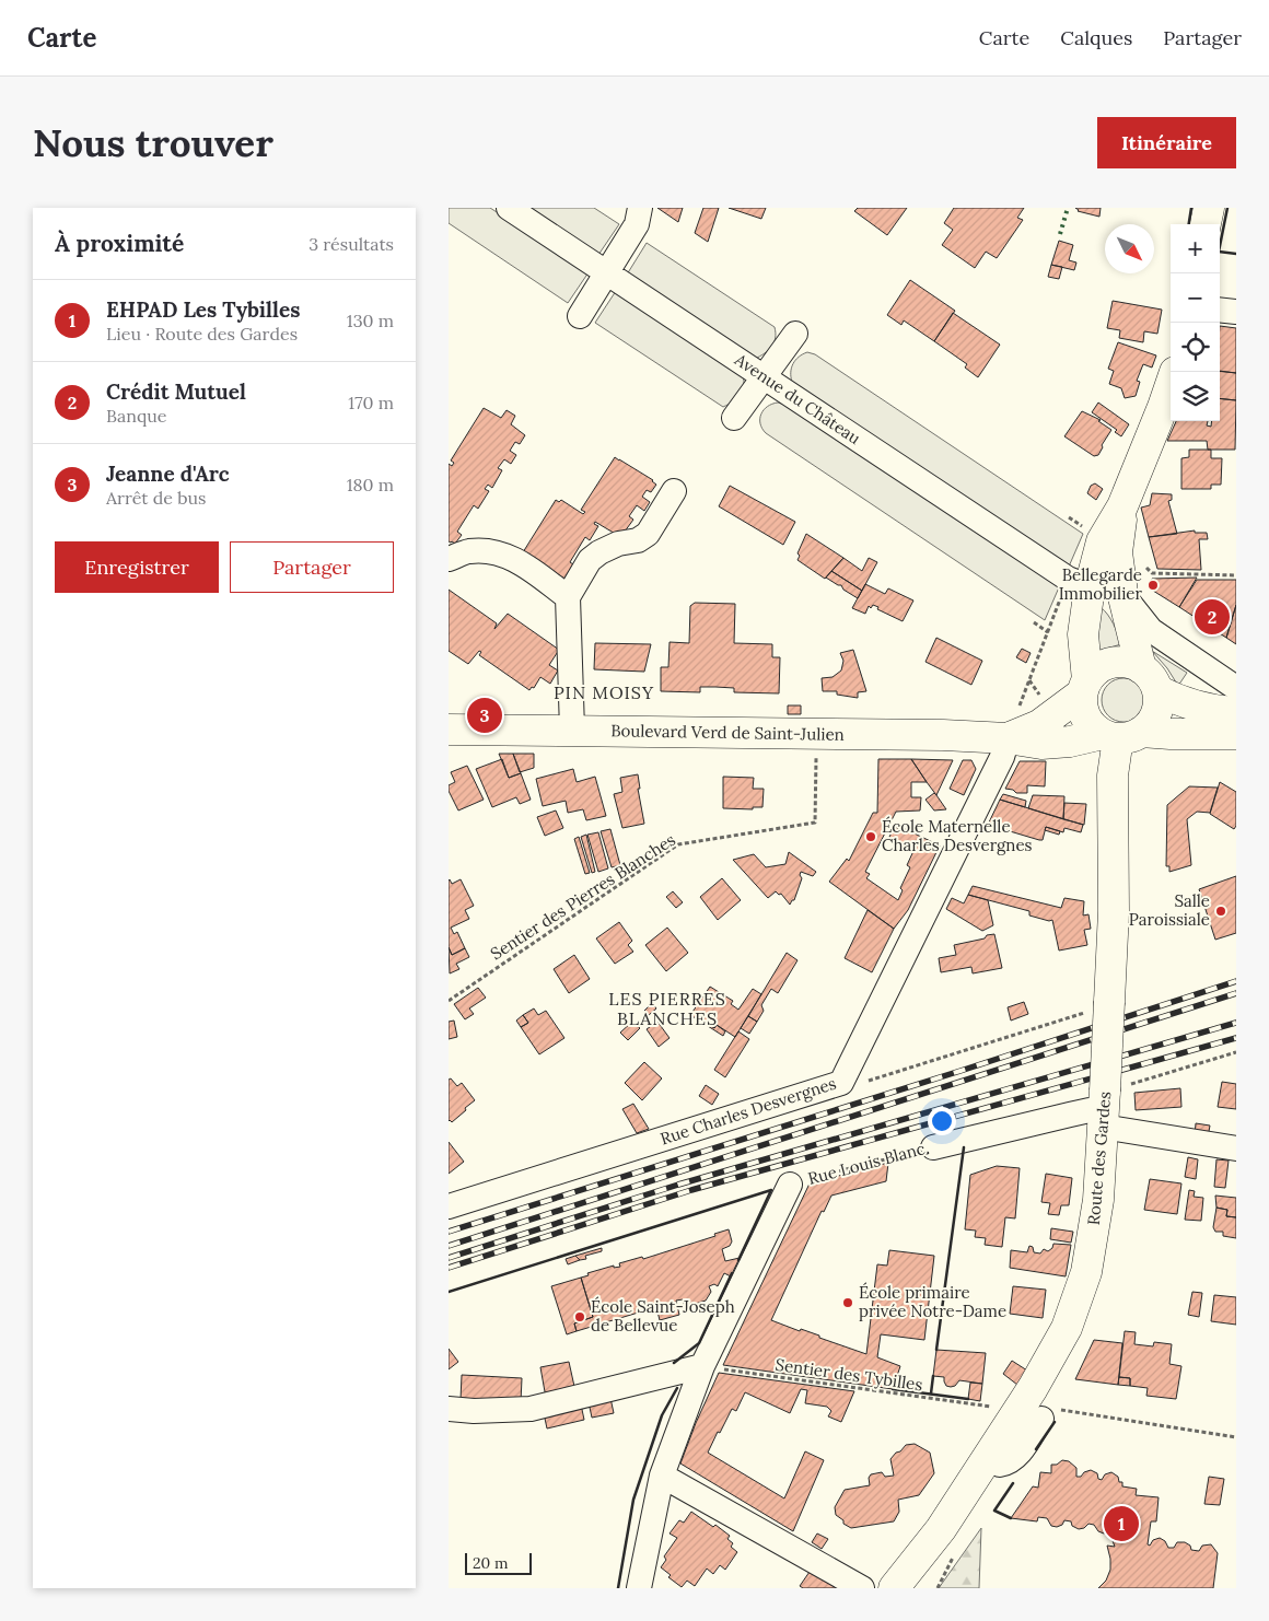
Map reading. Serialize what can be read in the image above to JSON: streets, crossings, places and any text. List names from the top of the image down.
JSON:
{
  "streets": {
    "main road": ["Boulevard Verd de Saint-Julien", "Route des Gardes"],
    "street": ["Avenue du Château", "Rue Charles Desvergnes", "Rue Louis Blanc"],
    "path": ["Sentier des Pierres Blanches", "Sentier des Tybilles"]
  },
  "crossings": [
    ["Boulevard Verd de Saint-Julien", "Sentier des Pierres Blanches"],
    ["Boulevard Verd de Saint-Julien", "Rue Charles Desvergnes"],
    ["Boulevard Verd de Saint-Julien", "Route des Gardes"],
    ["Route des Gardes", "Rue Louis Blanc"]
  ],
  "districts": ["PIN MOISY", "LES PIERRES BLANCHES"],
  "places": [
    "Bellegarde Immobilier",
    "École Maternelle Charles Desvergnes",
    "Salle Paroissiale",
    "École primaire privée Notre-Dame",
    "École Saint-Joseph de Bellevue"
  ],
  "scale_bar": "20 m",
  "north": "bottom right",
  "page": {
    "header": "Carte",
    "nav": ["Carte", "Calques", "Partager"],
    "buttons": [
      "Itinéraire",
      ["Enregistrer", "Partager"]
    ],
    "title": "Nous trouver",
    "heading": ["À proximité", "3 résultats"],
    "map_buttons": ["+", "−"],
    "list": [
      {
        "mark": "1",
        "name": "EHPAD Les Tybilles",
        "note": "Lieu · Route des Gardes",
        "value": "130 m"
      },
      {
        "mark": "2",
        "name": "Crédit Mutuel",
        "note": "Banque",
        "value": "170 m"
      },
      {
        "mark": "3",
        "name": "Jeanne d'Arc",
        "note": "Arrêt de bus",
        "value": "180 m"
      }
    ],
    "pins": ["2", "3", "1"],
    "scale": "20 m"
  }
}
